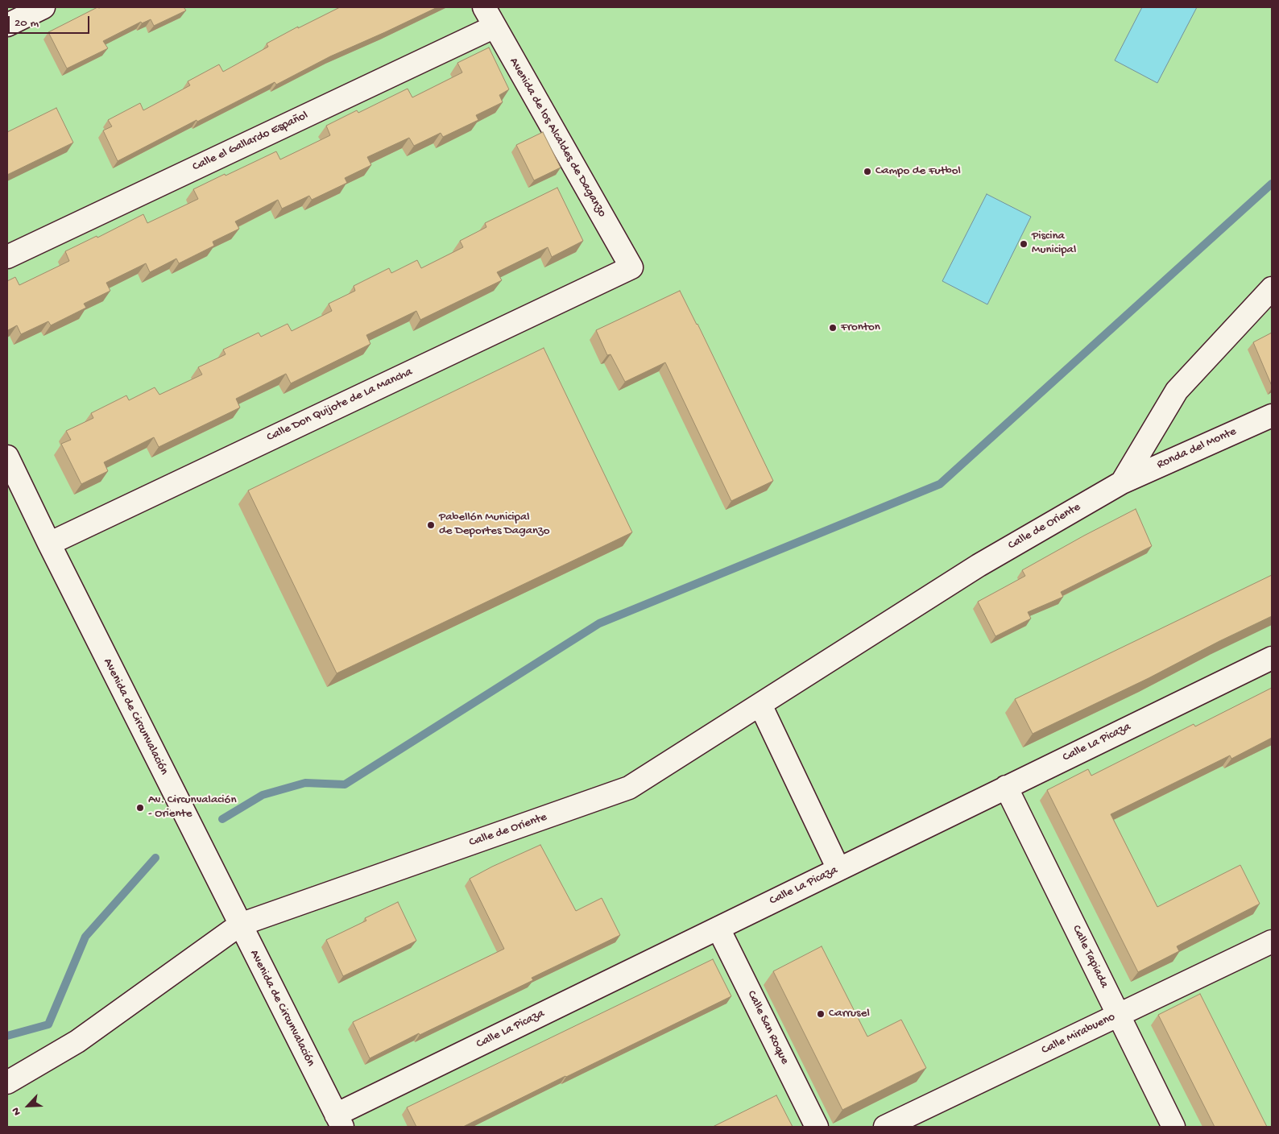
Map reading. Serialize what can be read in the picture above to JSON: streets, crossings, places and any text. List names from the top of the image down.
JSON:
{
  "streets": {
    "street": [
      "Avenida de los Alcaldes de Daganzo",
      "Calle el Gallardo Español",
      "Calle Don Quijote de La Mancha",
      "Ronda del Monte",
      "Calle de Oriente",
      "Avenida de Circunvalación",
      "Calle La Picaza",
      "Calle Tapiada",
      "Calle San Roque",
      "Calle Mirabueno"
    ]
  },
  "crossings": [
    ["Avenida de los Alcaldes de Daganzo", "Calle el Gallardo Español"],
    ["Avenida de los Alcaldes de Daganzo", "Calle Don Quijote de La Mancha"],
    ["Calle Don Quijote de La Mancha", "Avenida de Circunvalación"],
    ["Ronda del Monte", "Calle de Oriente"],
    ["Calle de Oriente", "Avenida de Circunvalación"],
    ["Avenida de Circunvalación", "Calle La Picaza"],
    ["Calle La Picaza", "Calle Tapiada"],
    ["Calle La Picaza", "Calle San Roque"],
    ["Calle Tapiada", "Calle Mirabueno"]
  ],
  "places": [
    "Campo de Futbol",
    "Piscina Municipal",
    "Fronton",
    "Pabellón Municipal de Deportes Daganzo",
    "Av. Circunvalación - Oriente",
    "Carrusel"
  ],
  "scale_bar": "20 m",
  "north": "bottom left"
}
